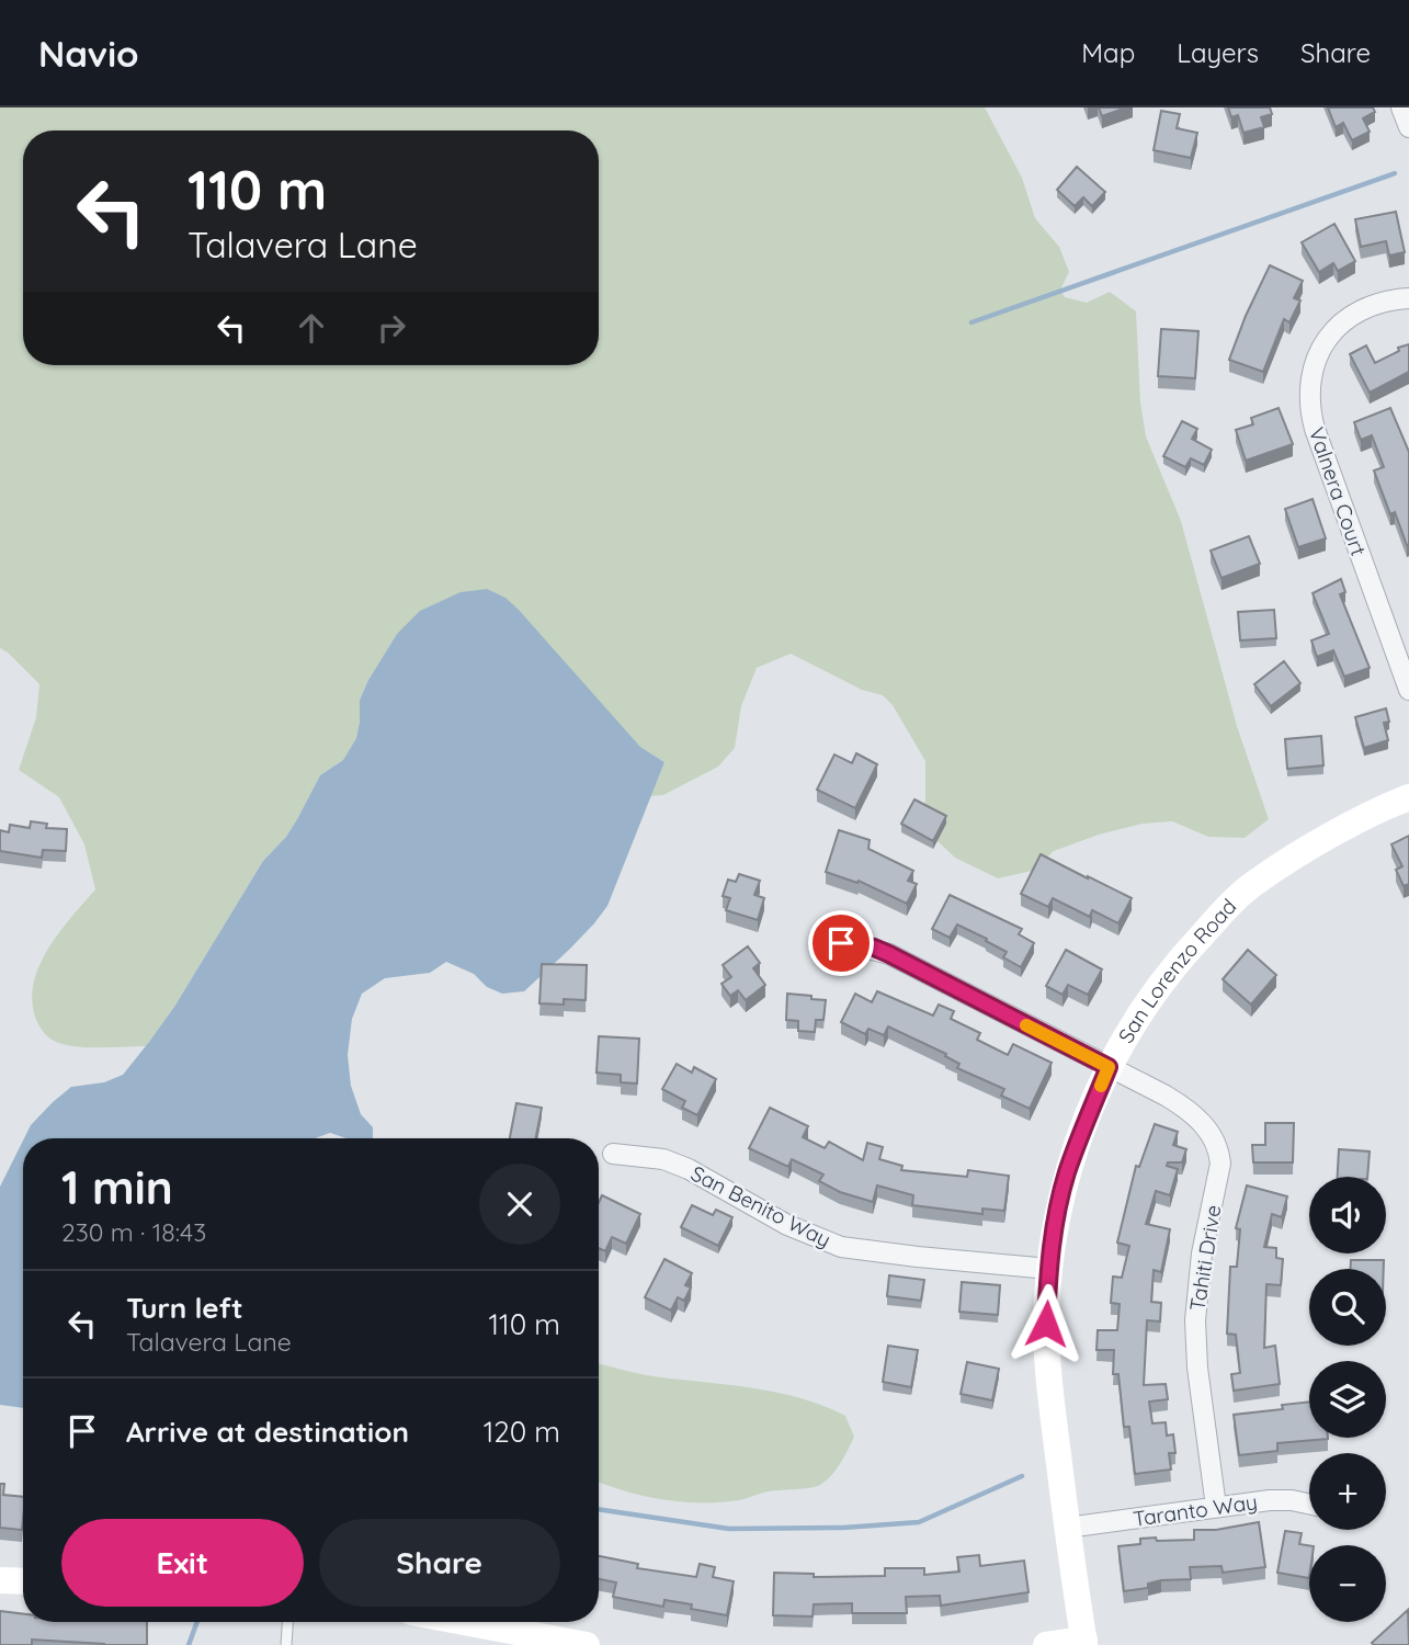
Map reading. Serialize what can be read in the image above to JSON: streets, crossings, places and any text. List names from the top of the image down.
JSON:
{
  "streets": {
    "street": [
      "Valnera Court",
      "San Lorenzo Road",
      "San Benito Way",
      "Tahiti Drive",
      "Taranto Way"
    ]
  },
  "crossings": [
    ["San Lorenzo Road", "San Benito Way"],
    ["San Lorenzo Road", "Tahiti Drive"],
    ["San Lorenzo Road", "Taranto Way"],
    ["Tahiti Drive", "Taranto Way"]
  ],
  "page": {
    "header": "Navio",
    "nav": ["Map", "Layers", "Share"],
    "turn": ["110 m", "Talavera Lane"],
    "heading": ["1 min", "230 m · 18:43"],
    "map_buttons": ["+", "−"],
    "list": [
      {
        "name": "Turn left",
        "note": "Talavera Lane",
        "value": "110 m"
      },
      {
        "name": "Arrive at destination",
        "value": "120 m"
      }
    ],
    "buttons": ["Exit", "Share"]
  }
}
